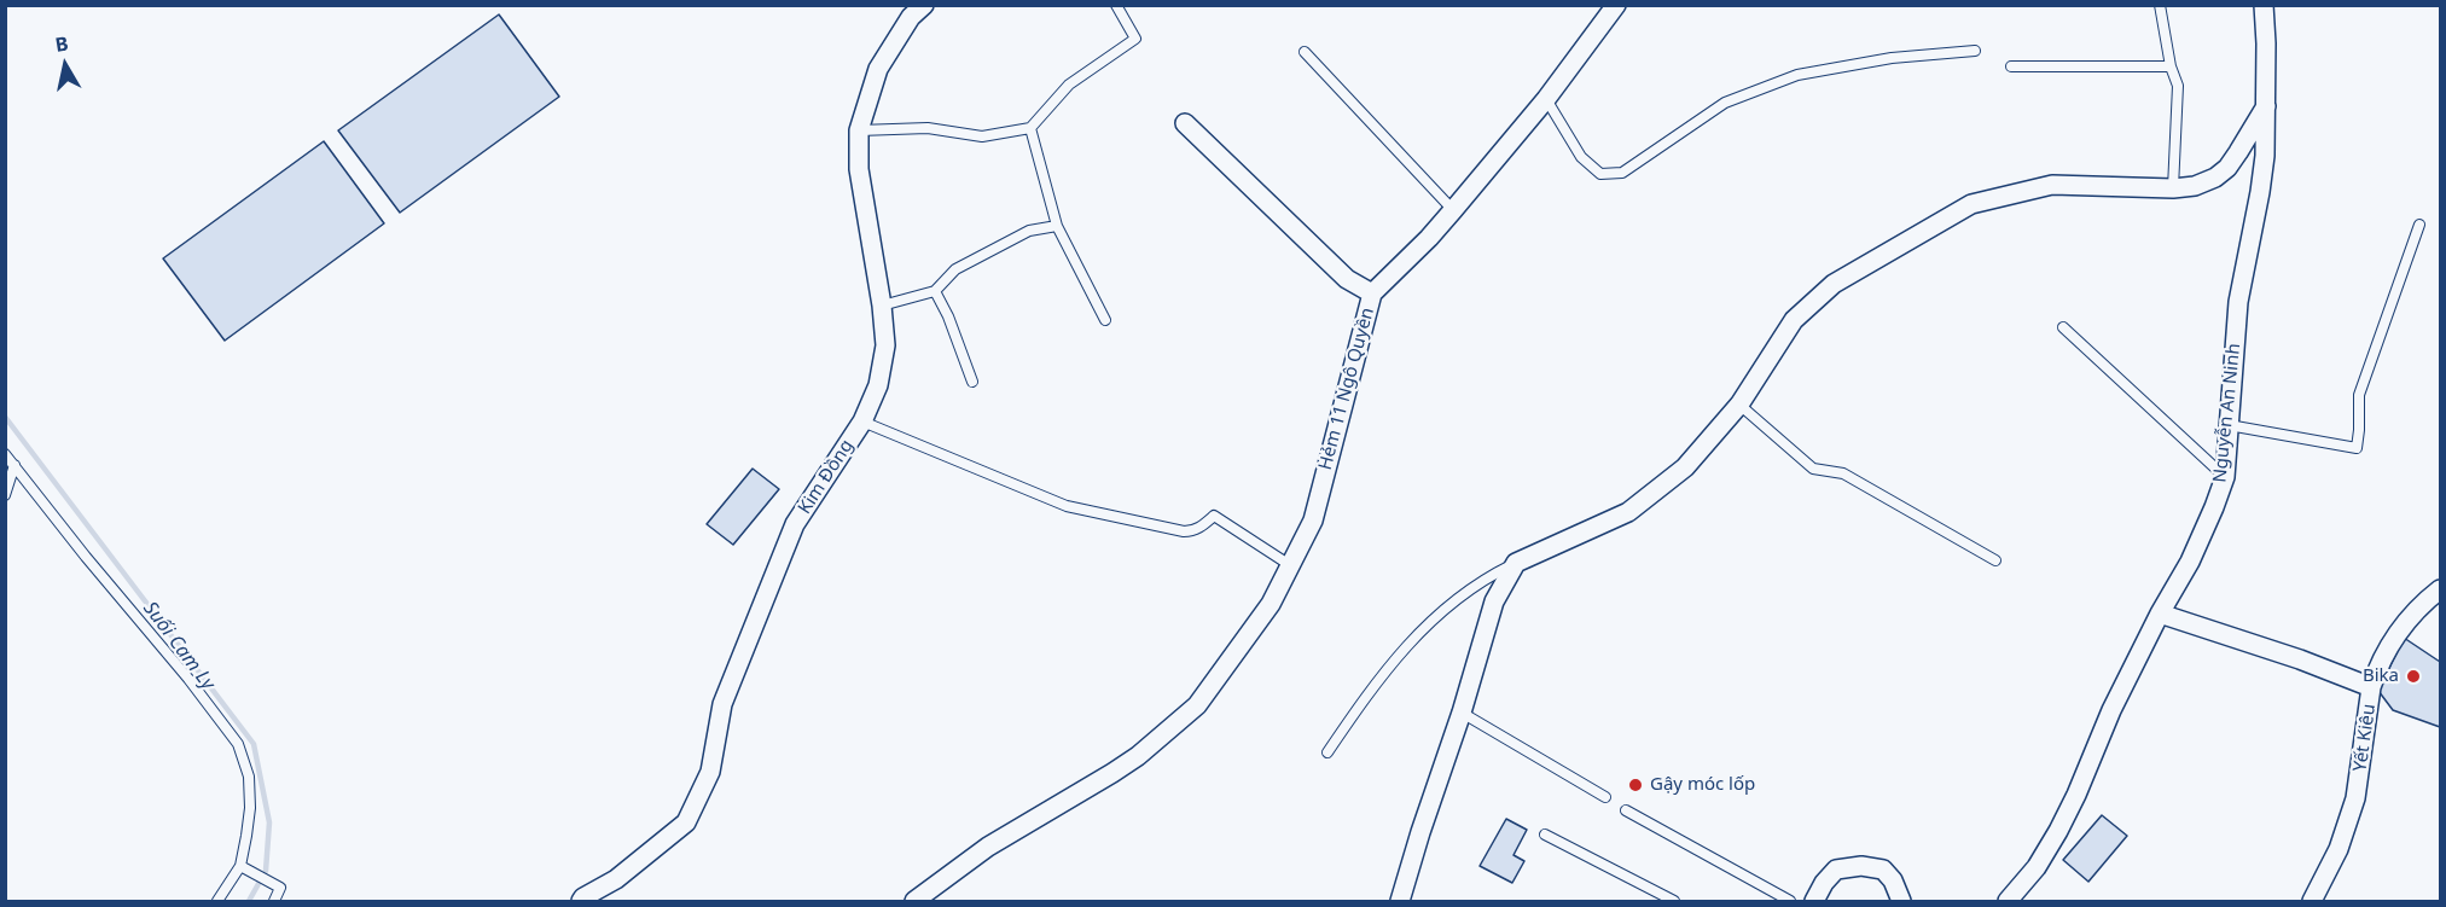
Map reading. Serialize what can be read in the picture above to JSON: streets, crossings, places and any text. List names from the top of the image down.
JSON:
{
  "streets": {
    "street": [
      "Hẻm 11 Ngô Quyền",
      "Nguyễn An Ninh",
      "Kim Đồng",
      "Yết Kiêu"
    ]
  },
  "water": ["Suối Cam Ly"],
  "places": ["Bika", "Gậy móc lốp"],
  "north": "top"
}
